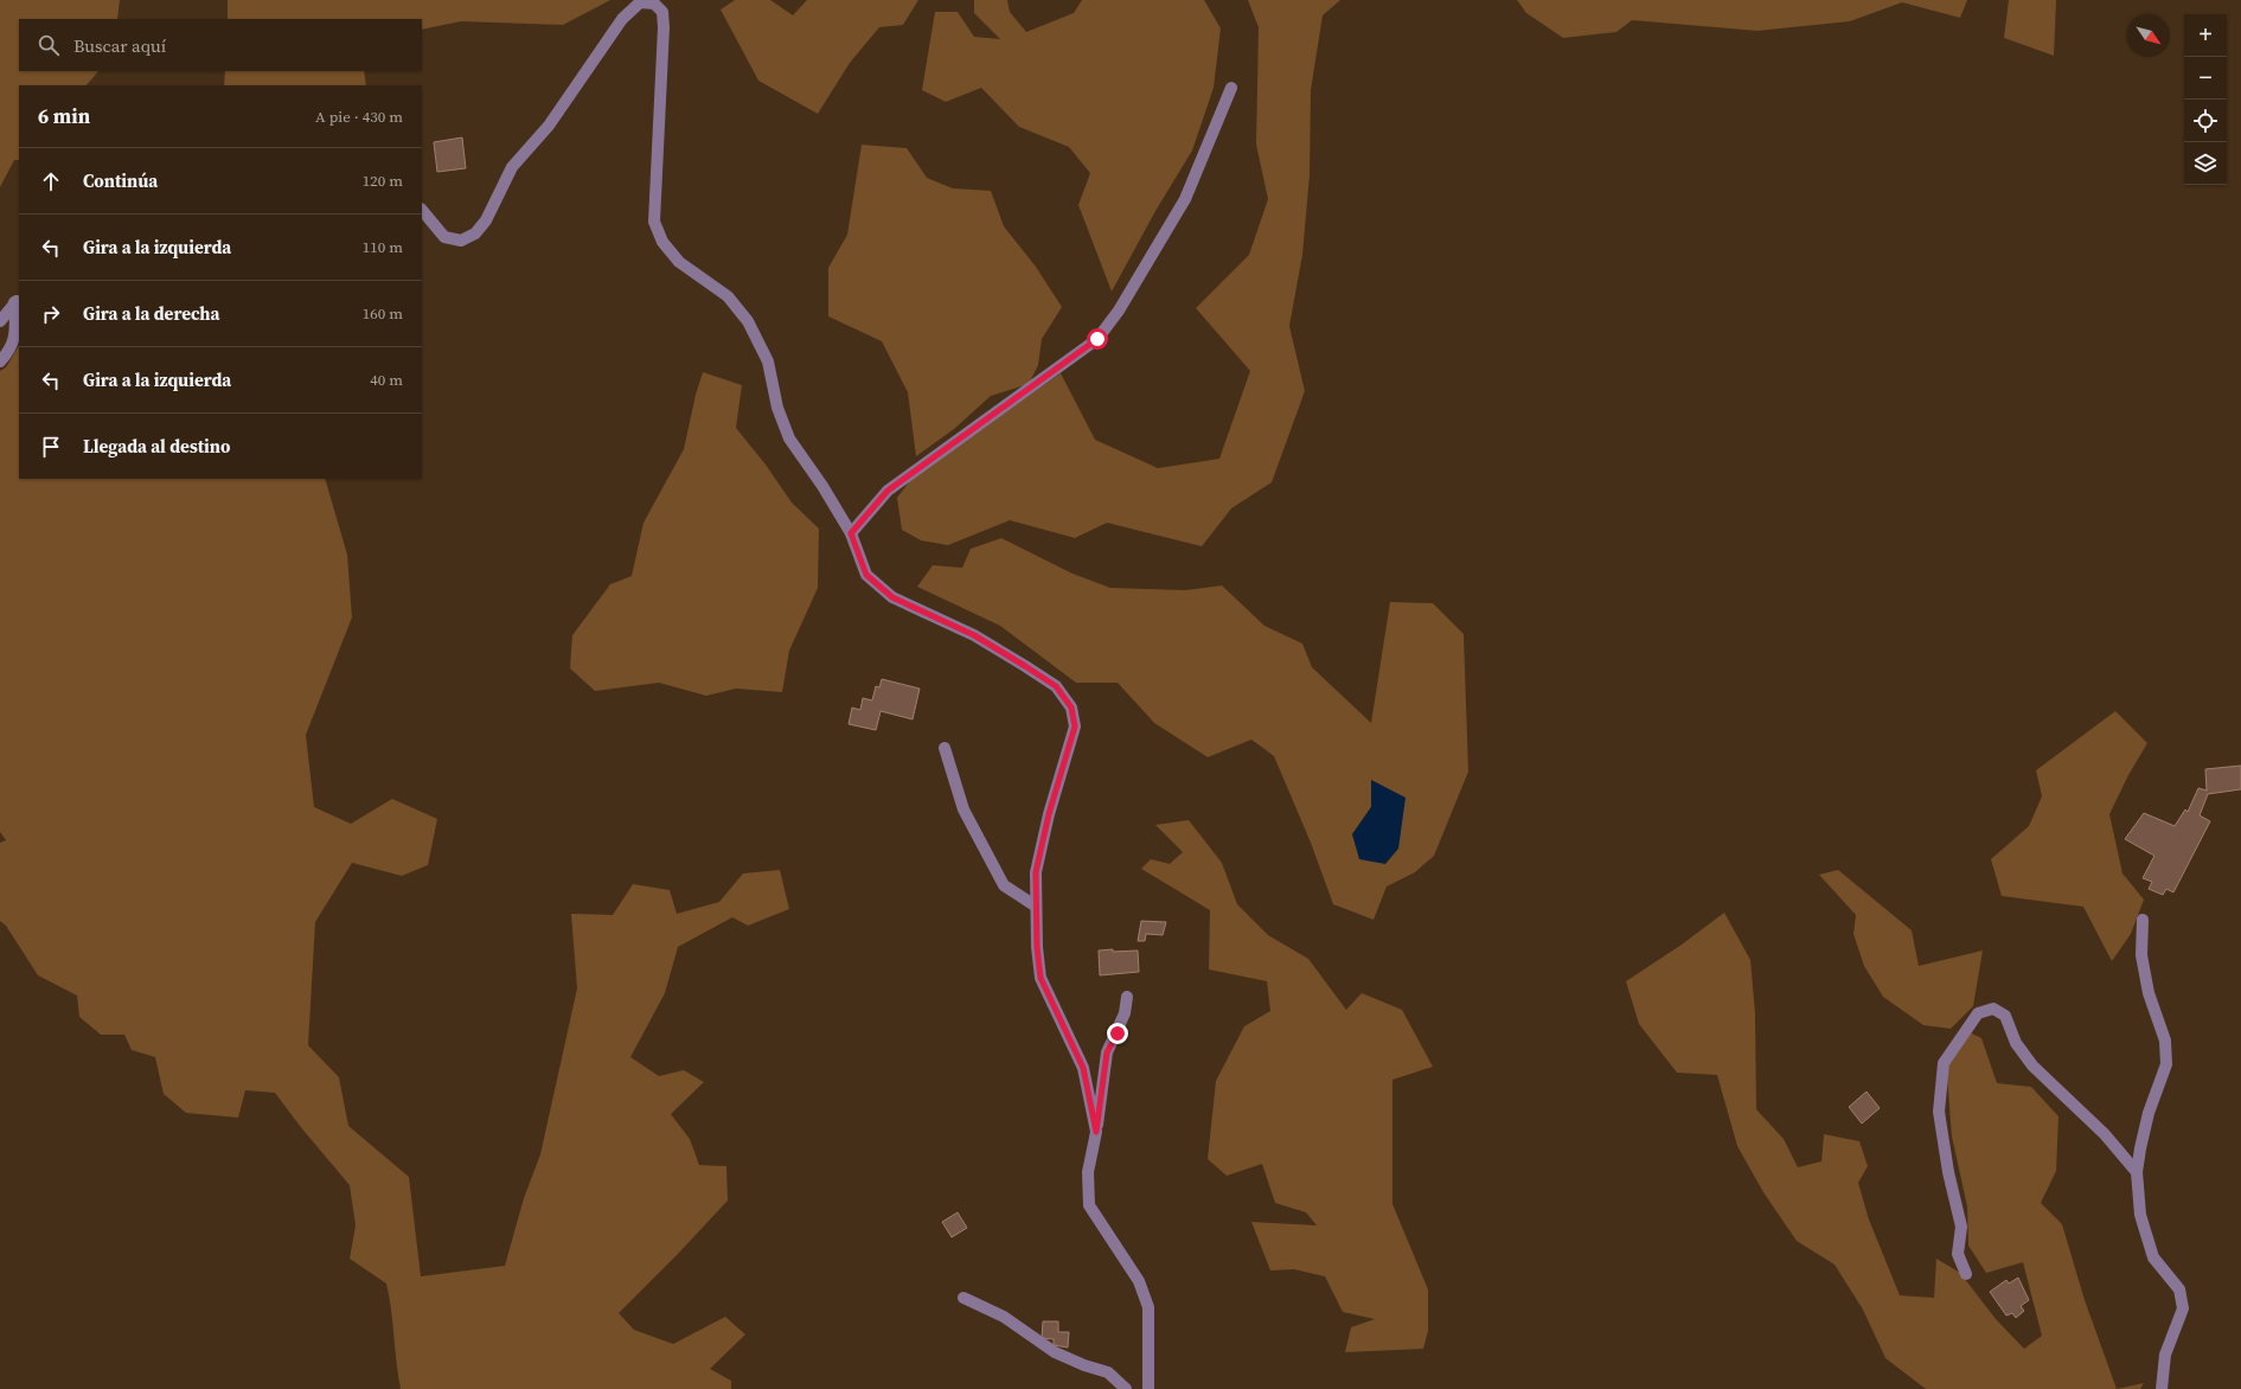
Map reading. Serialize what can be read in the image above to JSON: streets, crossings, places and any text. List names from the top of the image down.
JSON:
{
  "north": "bottom right",
  "page": {
    "map_buttons": ["+", "−"],
    "search": "Buscar aquí",
    "heading": ["6 min", "A pie · 430 m"],
    "list": [
      ["Continúa", "120 m"],
      ["Gira a la izquierda", "110 m"],
      ["Gira a la derecha", "160 m"],
      ["Gira a la izquierda", "40 m"],
      "Llegada al destino"
    ]
  }
}
